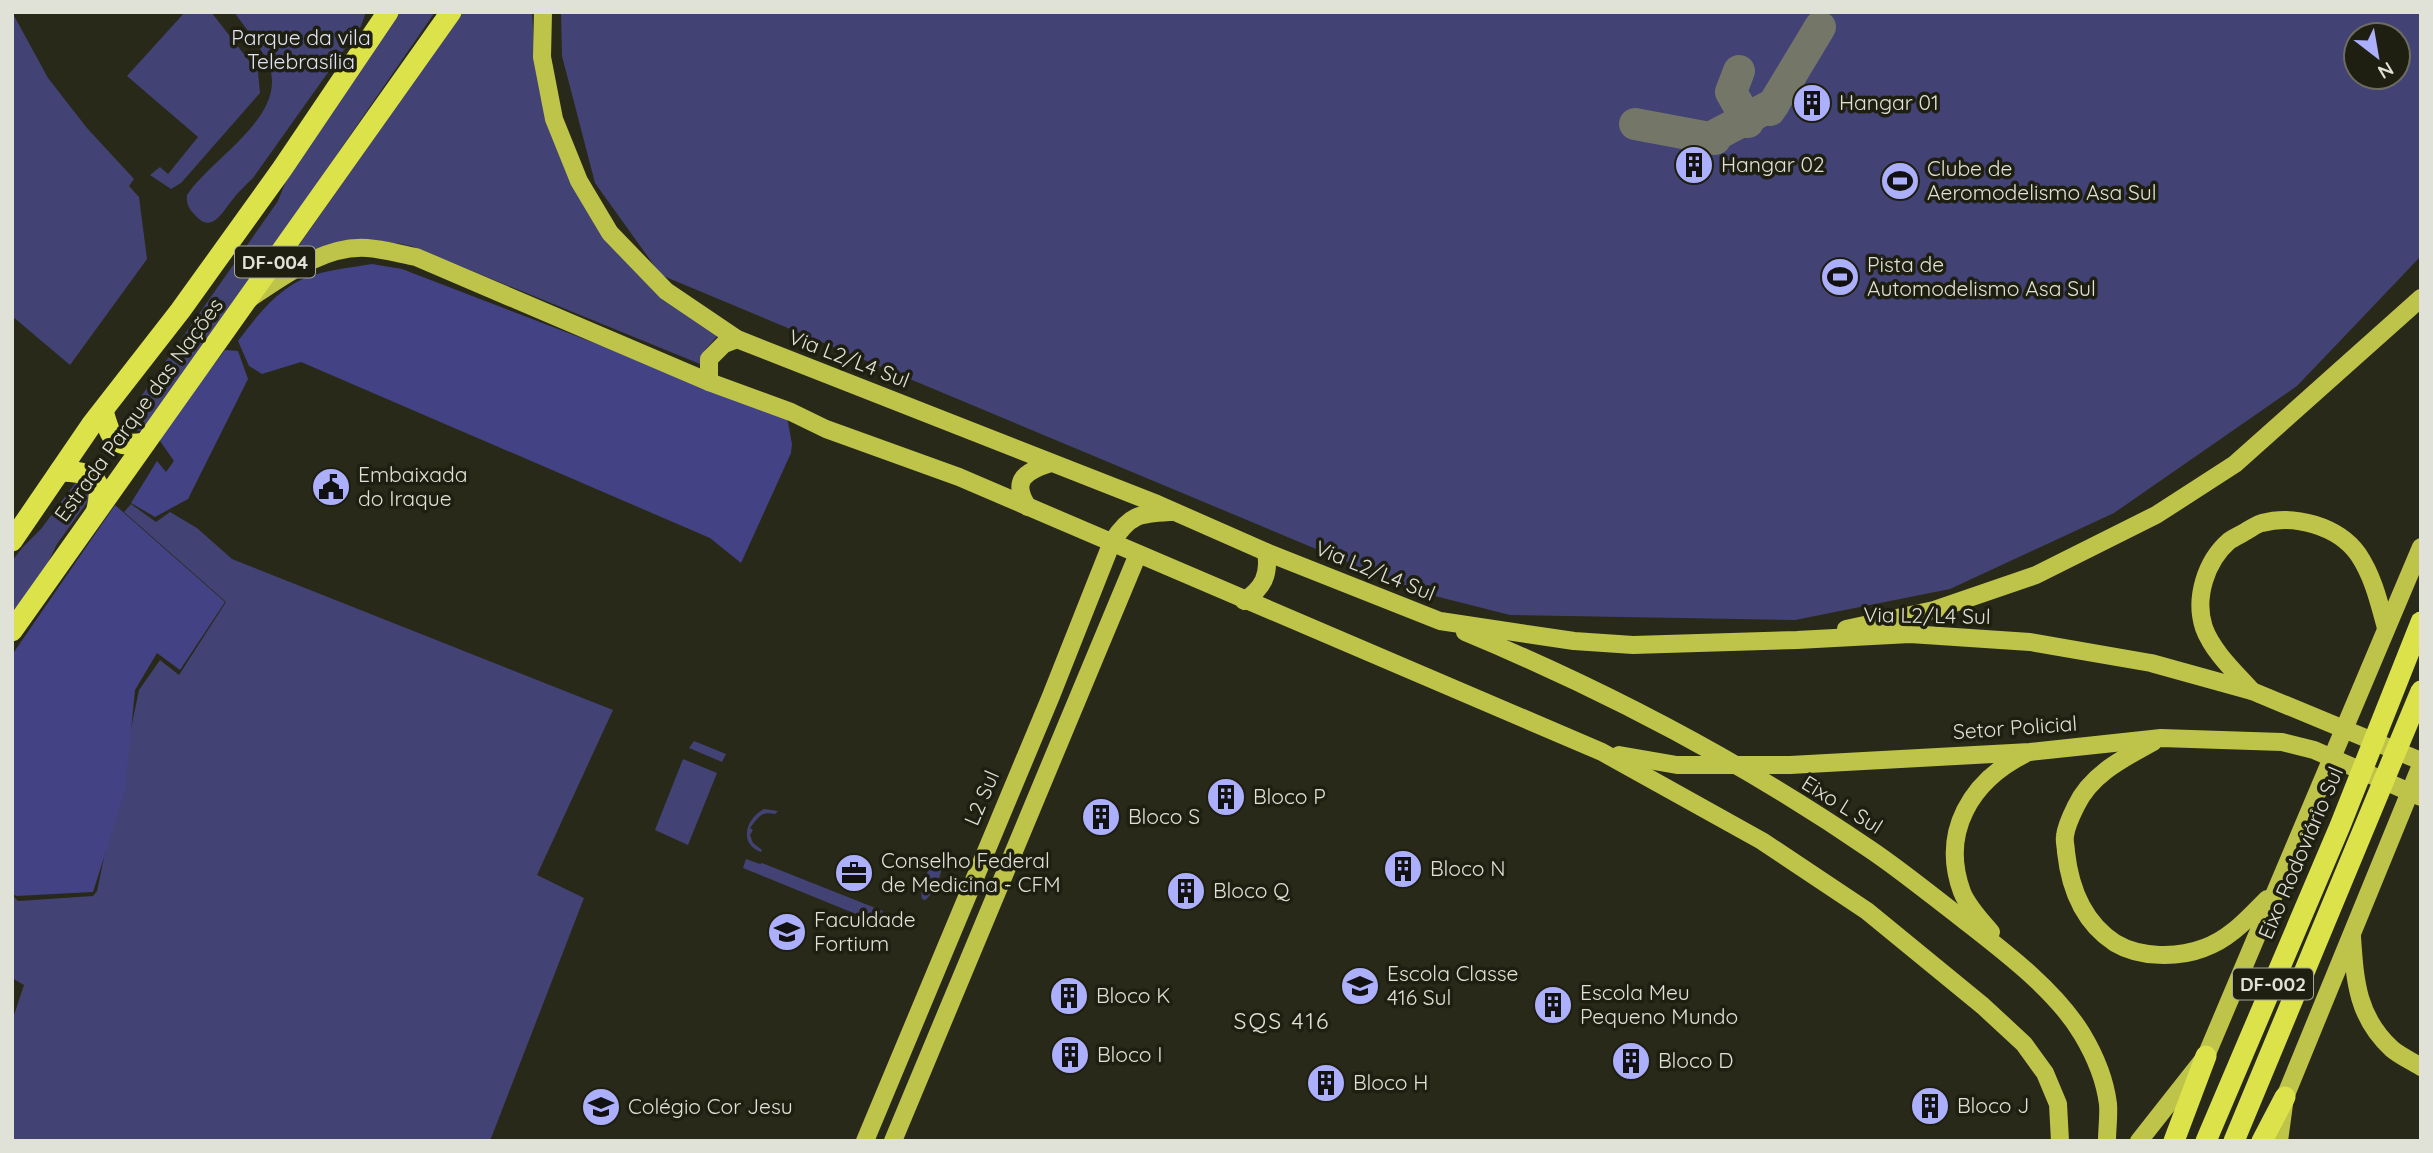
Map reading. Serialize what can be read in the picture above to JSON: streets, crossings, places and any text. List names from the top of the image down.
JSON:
{
  "streets": {
    "highway": [
      "DF-004",
      "Estrada Parque das Nações",
      "Eixo Rodoviário Sul",
      "DF-002"
    ],
    "main road": [
      "Via L2/L4 Sul",
      "Setor Policial",
      "L2 Sul",
      "Eixo L Sul"
    ]
  },
  "crossings": [
    ["Via L2/L4 Sul", "L2 Sul"],
    ["Via L2/L4 Sul", "Eixo L Sul"]
  ],
  "districts": ["SQS 416"],
  "parks": ["Parque da vila Telebrasília"],
  "places": {
    "building": [
      "Hangar 01",
      "Hangar 02",
      "Bloco P",
      "Bloco S",
      "Bloco N",
      "Bloco Q",
      "Bloco K",
      "Escola Meu Pequeno Mundo",
      "Bloco I",
      "Bloco D",
      "Bloco H",
      "Bloco J"
    ],
    "sports": ["Clube de Aeromodelismo Asa Sul", "Pista de Automodelismo Asa Sul"],
    "public building": ["Embaixada do Iraque"],
    "office": ["Conselho Federal de Medicina - CFM"],
    "school or university": ["Faculdade Fortium", "Escola Classe 416 Sul", "Colégio Cor Jesu"]
  },
  "north": "bottom right"
}
